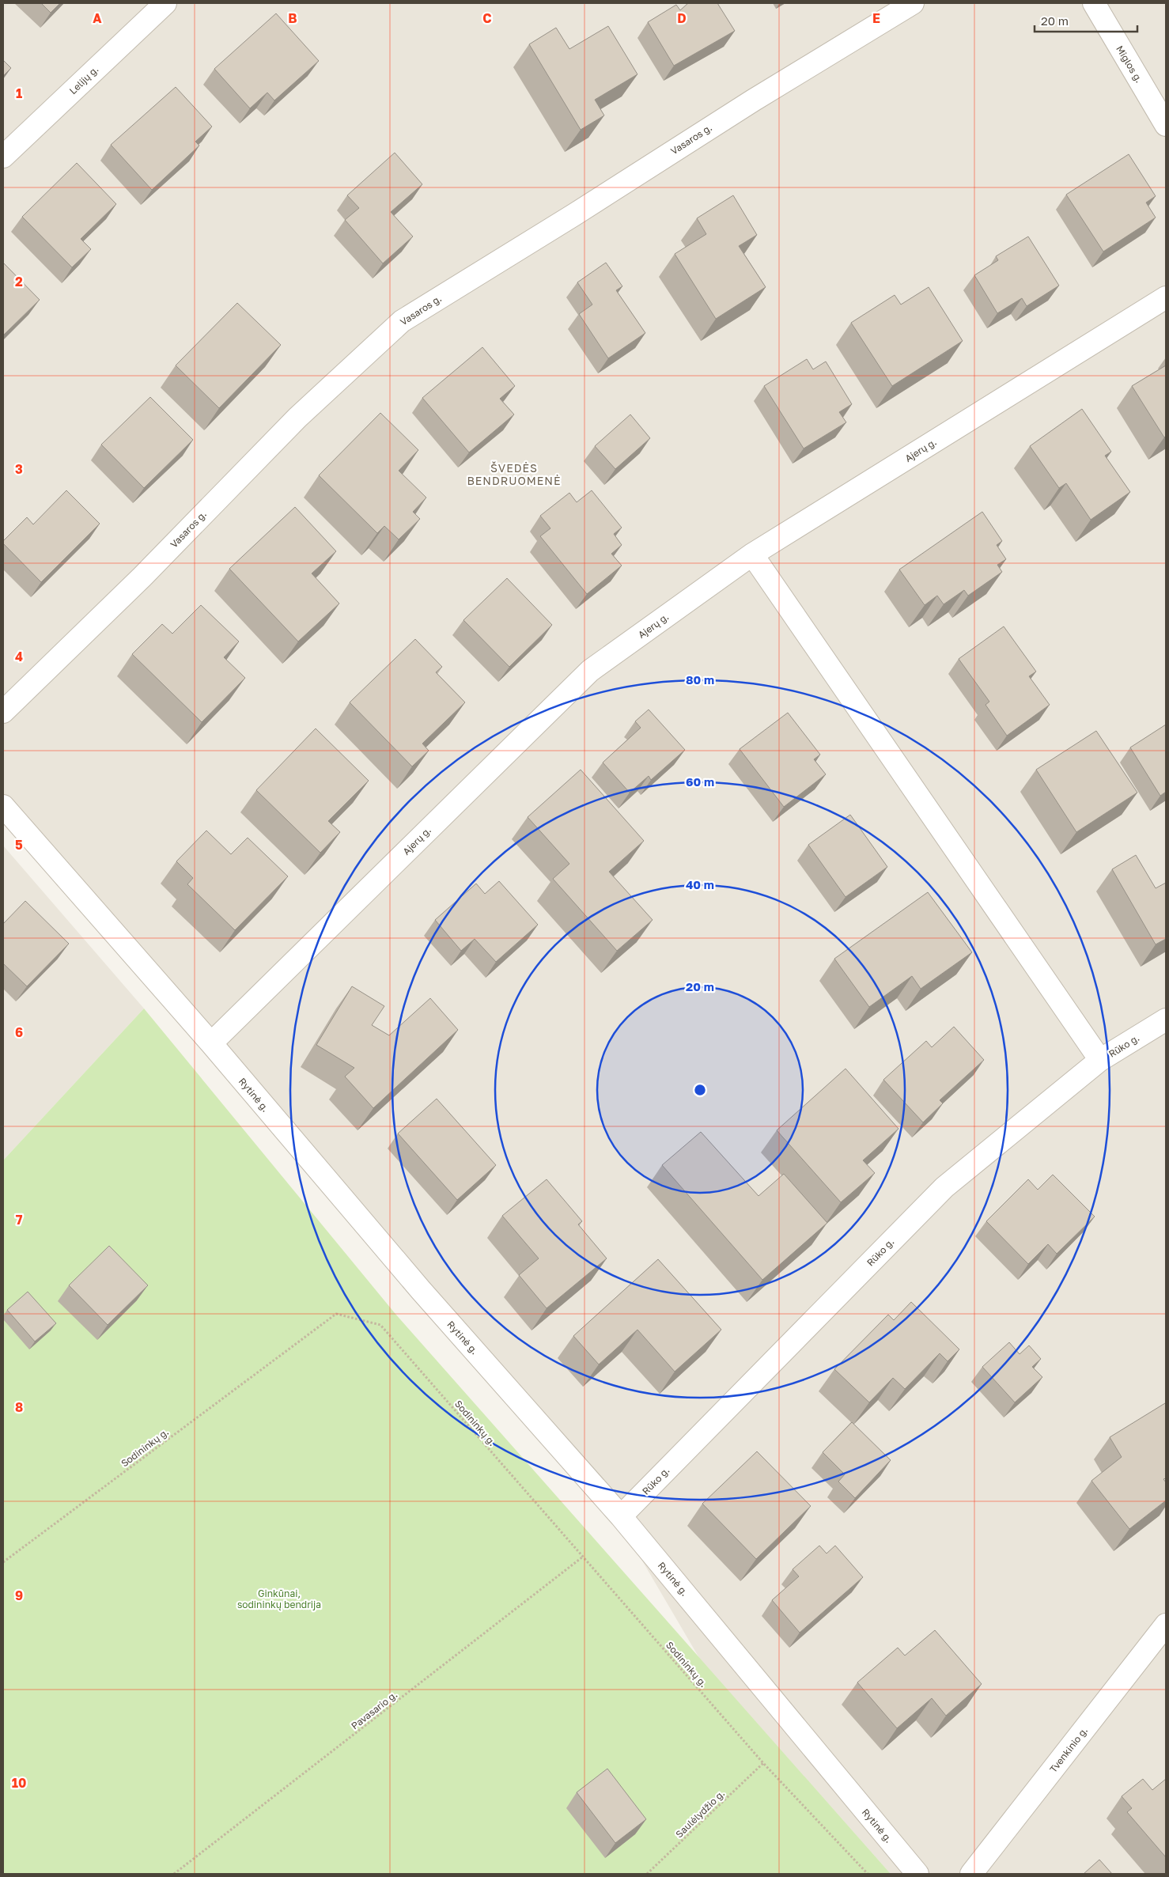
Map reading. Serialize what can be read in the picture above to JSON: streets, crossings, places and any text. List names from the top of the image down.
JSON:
{
  "streets": {
    "street": [
      "Miglos g.",
      "Lelijų g.",
      "Vasaros g.",
      "Ajerų g.",
      "Rūko g.",
      "Rytinė g.",
      "Tvenkinio g."
    ],
    "path": ["Sodininkų g.", "Pavasario g.", "Saulėlydžio g."]
  },
  "crossings": [
    ["Ajerų g.", "Rytinė g."],
    ["Rūko g.", "Rytinė g."],
    ["Sodininkų g.", "Pavasario g."],
    ["Sodininkų g.", "Saulėlydžio g."]
  ],
  "districts": ["ŠVEDĖS BENDRUOMENĖ"],
  "parks": ["Ginkūnai, sodininkų bendrija"],
  "scale_bar": "20 m",
  "grid": {
    "columns": [
      "A",
      "B",
      "C",
      "D",
      "E"
    ],
    "rows": [
      "1",
      "2",
      "3",
      "4",
      "5",
      "6",
      "7",
      "8",
      "9",
      "10"
    ]
  },
  "rings": [
    "80 m",
    "60 m",
    "40 m",
    "20 m"
  ]
}
